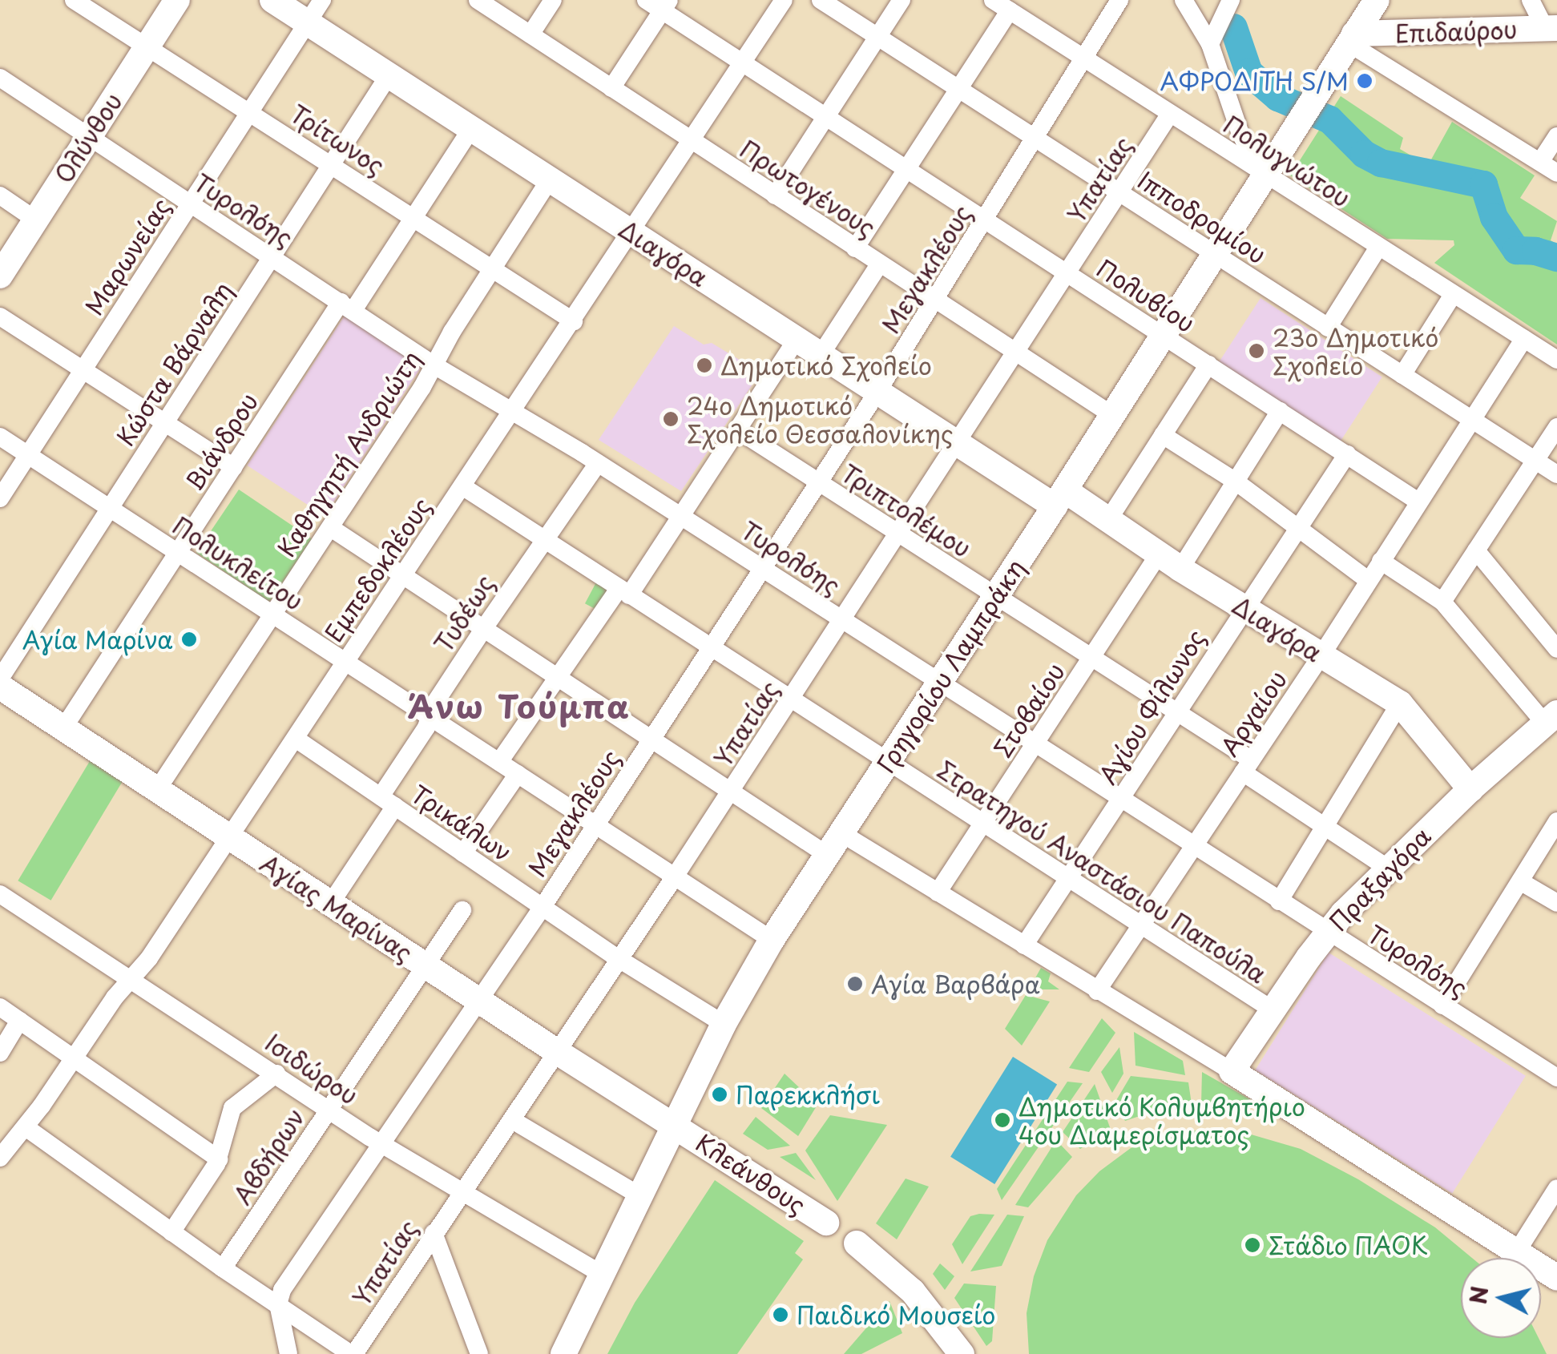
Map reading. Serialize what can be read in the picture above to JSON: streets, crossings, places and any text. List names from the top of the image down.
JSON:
{
  "streets": {
    "main road": [
      "Επιδαύρου",
      "Ολύνθου",
      "Διαγόρα",
      "Γρηγορίου Λαμπράκη",
      "Πραξαγόρα",
      "Αγίας Μαρίνας",
      "Κλεάνθους"
    ],
    "street": [
      "Τρίτωνος",
      "Πολυγνώτου",
      "Υπατίας",
      "Πρωτογένους",
      "Τυρολόης",
      "Ιπποδρομίου",
      "Μαρωνείας",
      "Μεγακλέους",
      "Πολυβίου",
      "Κώστα Βάρναλη",
      "Βιάνδρου",
      "Καθηγητή Ανδριώτη",
      "Τριπτολέμου",
      "Πολυκλείτου",
      "Εμπεδοκλέους",
      "Τυδέως",
      "Αγίου Φίλωνος",
      "Στοβαίου",
      "Αργαίου",
      "Τρικάλων",
      "Στρατηγού Αναστάσιου Παπούλα",
      "Ισιδώρου",
      "Αβδήρων"
    ]
  },
  "crossings": [
    ["Επιδαύρου", "Γρηγορίου Λαμπράκη"],
    ["Ολύνθου", "Τρίτωνος"],
    ["Ολύνθου", "Τυρολόης"],
    ["Τρίτωνος", "Μαρωνείας"],
    ["Τρίτωνος", "Κώστα Βάρναλη"],
    ["Τρίτωνος", "Βιάνδρου"],
    ["Τρίτωνος", "Καθηγητή Ανδριώτη"],
    ["Τρίτωνος", "Εμπεδοκλέους"],
    ["Πολυγνώτου", "Υπατίας"],
    ["Πολυγνώτου", "Μεγακλέους"],
    ["Πολυγνώτου", "Γρηγορίου Λαμπράκη"],
    ["Πολυγνώτου", "Αργαίου"],
    ["Υπατίας", "Πρωτογένους"],
    ["Υπατίας", "Τυρολόης"],
    ["Υπατίας", "Ιπποδρομίου"],
    ["Υπατίας", "Διαγόρα"],
    ["Υπατίας", "Πολυβίου"],
    ["Υπατίας", "Τριπτολέμου"],
    ["Υπατίας", "Πολυκλείτου"],
    ["Υπατίας", "Τρικάλων"],
    ["Υπατίας", "Στρατηγού Αναστάσιου Παπούλα"],
    ["Υπατίας", "Αγίας Μαρίνας"],
    ["Υπατίας", "Ισιδώρου"],
    ["Πρωτογένους", "Μεγακλέους"],
    ["Πρωτογένους", "Εμπεδοκλέους"],
    ["Πρωτογένους", "Γρηγορίου Λαμπράκη"],
    ["Τυρολόης", "Μαρωνείας"],
    ["Τυρολόης", "Μεγακλέους"],
    ["Τυρολόης", "Κώστα Βάρναλη"],
    ["Τυρολόης", "Βιάνδρου"],
    ["Τυρολόης", "Καθηγητή Ανδριώτη"],
    ["Τυρολόης", "Εμπεδοκλέους"],
    ["Τυρολόης", "Τυδέως"],
    ["Τυρολόης", "Γρηγορίου Λαμπράκη"],
    ["Τυρολόης", "Αγίου Φίλωνος"],
    ["Τυρολόης", "Στοβαίου"],
    ["Τυρολόης", "Αργαίου"],
    ["Τυρολόης", "Πραξαγόρα"],
    ["Ιπποδρομίου", "Μεγακλέους"],
    ["Ιπποδρομίου", "Γρηγορίου Λαμπράκη"],
    ["Ιπποδρομίου", "Αργαίου"],
    ["Διαγόρα", "Μαρωνείας"],
    ["Διαγόρα", "Μεγακλέους"],
    ["Διαγόρα", "Κώστα Βάρναλη"],
    ["Διαγόρα", "Βιάνδρου"],
    ["Διαγόρα", "Καθηγητή Ανδριώτη"],
    ["Διαγόρα", "Εμπεδοκλέους"],
    ["Διαγόρα", "Γρηγορίου Λαμπράκη"],
    ["Διαγόρα", "Αγίου Φίλωνος"],
    ["Διαγόρα", "Στοβαίου"],
    ["Διαγόρα", "Αργαίου"],
    ["Διαγόρα", "Πραξαγόρα"],
    ["Μαρωνείας", "Πολυκλείτου"],
    ["Μεγακλέους", "Πολυβίου"],
    ["Μεγακλέους", "Τριπτολέμου"],
    ["Μεγακλέους", "Πολυκλείτου"],
    ["Μεγακλέους", "Τρικάλων"],
    ["Μεγακλέους", "Στρατηγού Αναστάσιου Παπούλα"],
    ["Μεγακλέους", "Αγίας Μαρίνας"],
    ["Μεγακλέους", "Ισιδώρου"],
    ["Πολυβίου", "Εμπεδοκλέους"],
    ["Πολυβίου", "Γρηγορίου Λαμπράκη"],
    ["Πολυβίου", "Αγίου Φίλωνος"],
    ["Πολυβίου", "Στοβαίου"],
    ["Πολυβίου", "Αργαίου"],
    ["Κώστα Βάρναλη", "Πολυκλείτου"],
    ["Βιάνδρου", "Πολυκλείτου"],
    ["Βιάνδρου", "Αγίας Μαρίνας"],
    ["Καθηγητή Ανδριώτη", "Πολυκλείτου"],
    ["Καθηγητή Ανδριώτη", "Αγίας Μαρίνας"],
    ["Τριπτολέμου", "Γρηγορίου Λαμπράκη"],
    ["Τριπτολέμου", "Αγίου Φίλωνος"],
    ["Τριπτολέμου", "Στοβαίου"],
    ["Τριπτολέμου", "Αργαίου"],
    ["Τριπτολέμου", "Πραξαγόρα"],
    ["Πολυκλείτου", "Εμπεδοκλέους"],
    ["Πολυκλείτου", "Τυδέως"],
    ["Πολυκλείτου", "Γρηγορίου Λαμπράκη"],
    ["Εμπεδοκλέους", "Τρικάλων"],
    ["Εμπεδοκλέους", "Στρατηγού Αναστάσιου Παπούλα"],
    ["Εμπεδοκλέους", "Αγίας Μαρίνας"],
    ["Εμπεδοκλέους", "Ισιδώρου"],
    ["Τυδέως", "Τρικάλων"],
    ["Τυδέως", "Στρατηγού Αναστάσιου Παπούλα"],
    ["Τυδέως", "Αγίας Μαρίνας"],
    ["Γρηγορίου Λαμπράκη", "Τρικάλων"],
    ["Γρηγορίου Λαμπράκη", "Στρατηγού Αναστάσιου Παπούλα"],
    ["Γρηγορίου Λαμπράκη", "Αγίας Μαρίνας"],
    ["Γρηγορίου Λαμπράκη", "Ισιδώρου"],
    ["Γρηγορίου Λαμπράκη", "Κλεάνθους"],
    ["Αγίου Φίλωνος", "Στρατηγού Αναστάσιου Παπούλα"],
    ["Στοβαίου", "Στρατηγού Αναστάσιου Παπούλα"],
    ["Αργαίου", "Στρατηγού Αναστάσιου Παπούλα"],
    ["Στρατηγού Αναστάσιου Παπούλα", "Πραξαγόρα"],
    ["Αγίας Μαρίνας", "Αβδήρων"],
    ["Αγίας Μαρίνας", "Κλεάνθους"],
    ["Ισιδώρου", "Αβδήρων"]
  ],
  "districts": ["Άνω Τούμπα"],
  "places": [
    "ΑΦΡΟΔΙΤΗ S/M",
    "23ο Δημοτικό Σχολείο",
    "Δημοτικό Σχολείο",
    "24ο Δημοτικό Σχολείο Θεσσαλονίκης",
    "Αγία Μαρίνα",
    "Αγία Βαρβάρα",
    "Παρεκκλήσι",
    "Δημοτικό Κολυμβητήριο 4ου Διαμερίσματος",
    "Στάδιο ΠΑΟΚ",
    "Παιδικό Μουσείο"
  ],
  "north": "left"
}
